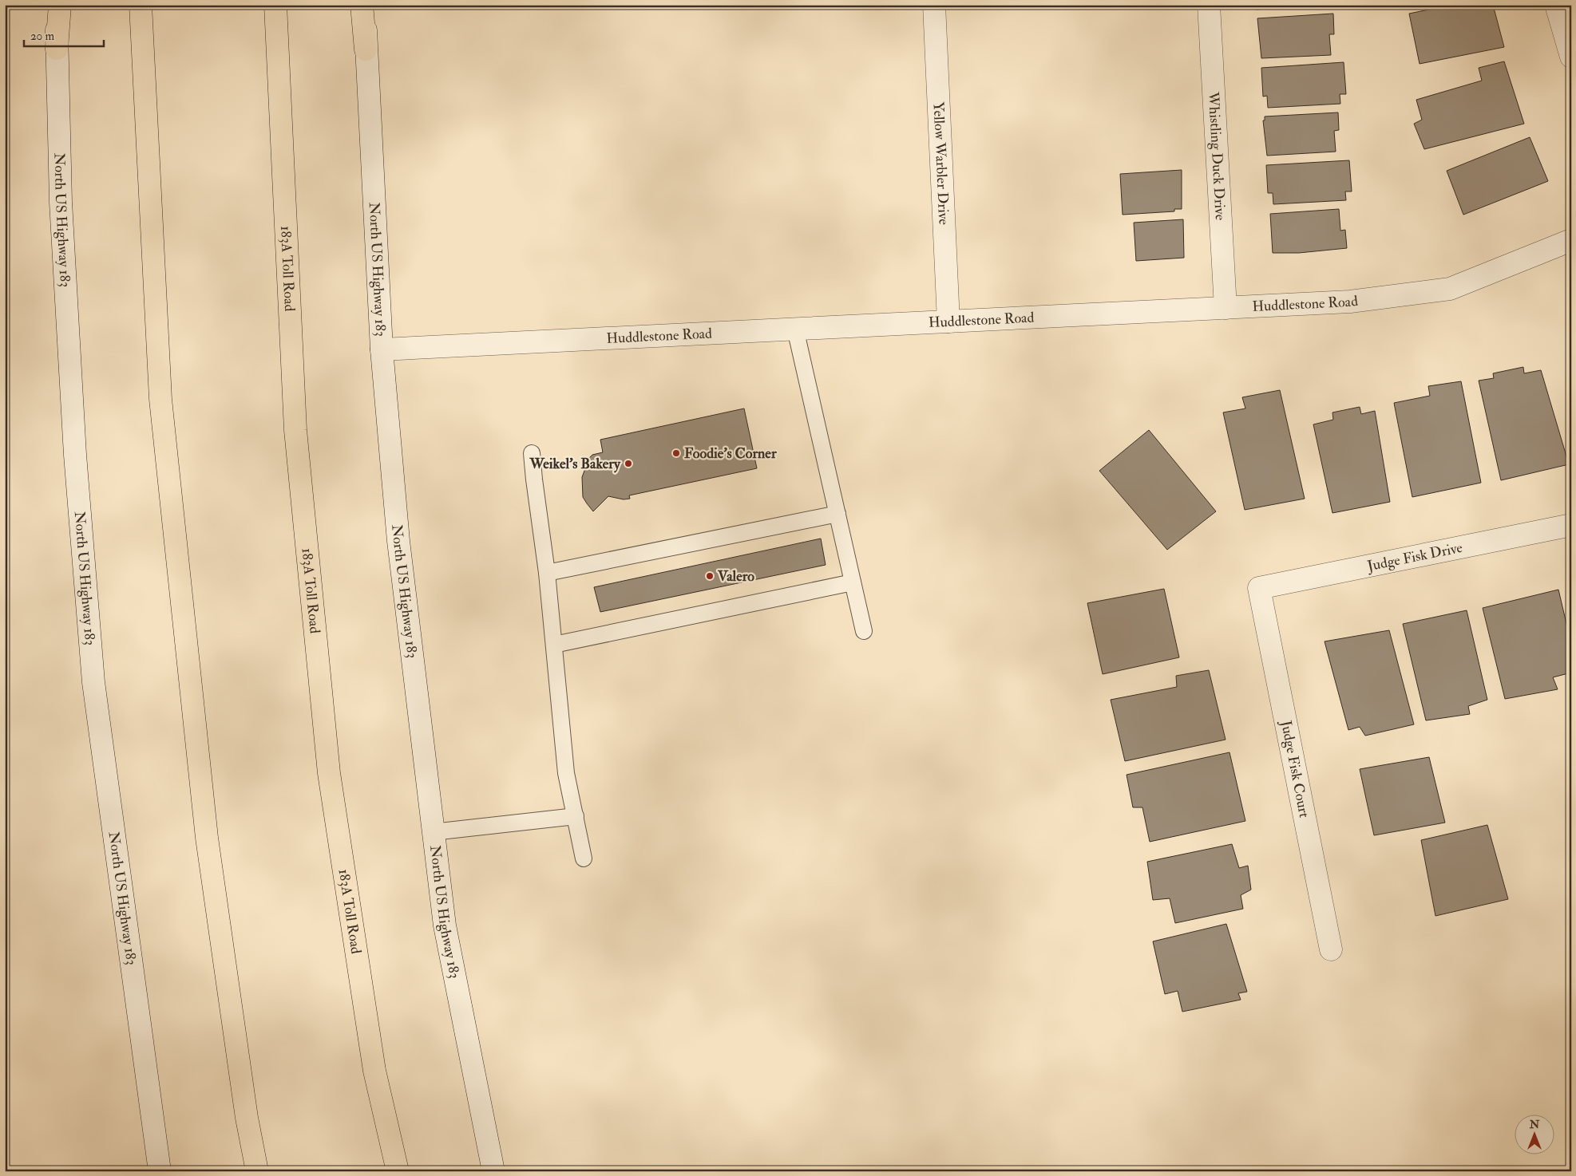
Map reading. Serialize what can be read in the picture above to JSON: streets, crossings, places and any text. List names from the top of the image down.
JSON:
{
  "streets": {
    "highway": ["183A Toll Road"],
    "street": [
      "Whistling Duck Drive",
      "Yellow Warbler Drive",
      "North US Highway 183",
      "Huddlestone Road",
      "Judge Fisk Drive",
      "Judge Fisk Court"
    ]
  },
  "crossings": [
    ["Whistling Duck Drive", "Huddlestone Road"],
    ["Yellow Warbler Drive", "Huddlestone Road"],
    ["North US Highway 183", "Huddlestone Road"],
    ["Judge Fisk Drive", "Judge Fisk Court"]
  ],
  "places": ["Foodie’s Corner", "Weikel’s Bakery", "Valero"],
  "scale_bar": "20 m",
  "north": "top"
}
